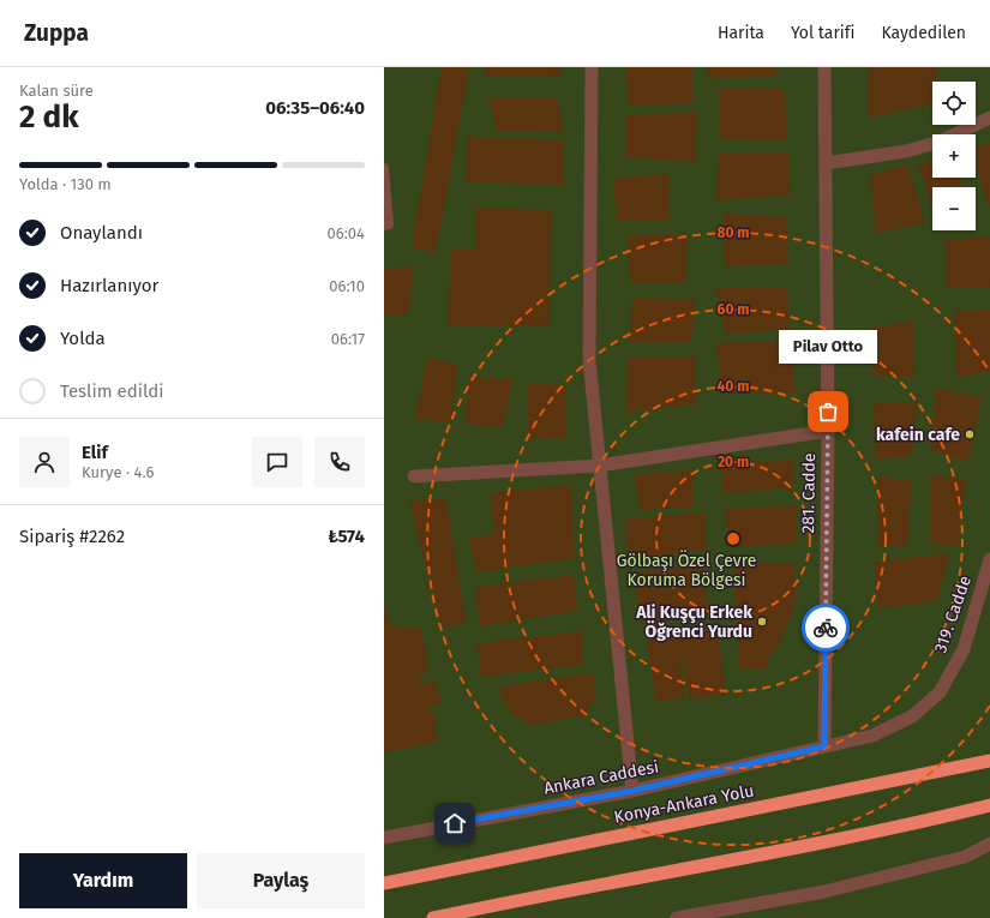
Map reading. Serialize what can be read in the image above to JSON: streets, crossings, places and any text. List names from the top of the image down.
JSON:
{
  "streets": {
    "highway": ["Konya-Ankara Yolu"],
    "street": ["281. Cadde", "319. Cadde", "Ankara Caddesi"]
  },
  "crossings": [
    ["281. Cadde", "319. Cadde"],
    ["281. Cadde", "Ankara Caddesi"],
    ["319. Cadde", "Ankara Caddesi"]
  ],
  "parks": ["Gölbaşı Özel Çevre Koruma Bölgesi"],
  "places": ["Pilav Otto", "kafein cafe", "Ali Kuşçu Erkek Öğrenci Yurdu"],
  "page": {
    "header": "Zuppa",
    "nav": ["Harita", "Yol tarifi", "Kaydedilen"],
    "heading": ["2 dk", "Kalan süre", "06:35–06:40"],
    "panel": [
      "Elif",
      "Kurye · 4.6",
      "Sipariş #2262",
      "₺574"
    ],
    "map_buttons": ["+", "−"],
    "bar": "Yolda · 130 m",
    "list": [
      ["Onaylandı", "06:04"],
      ["Hazırlanıyor", "06:10"],
      ["Yolda", "06:17"],
      "Teslim edildi"
    ],
    "bubble": "Pilav Otto",
    "buttons": ["Yardım", "Paylaş"]
  },
  "rings": [
    "80 m",
    "60 m",
    "40 m",
    "20 m"
  ]
}
